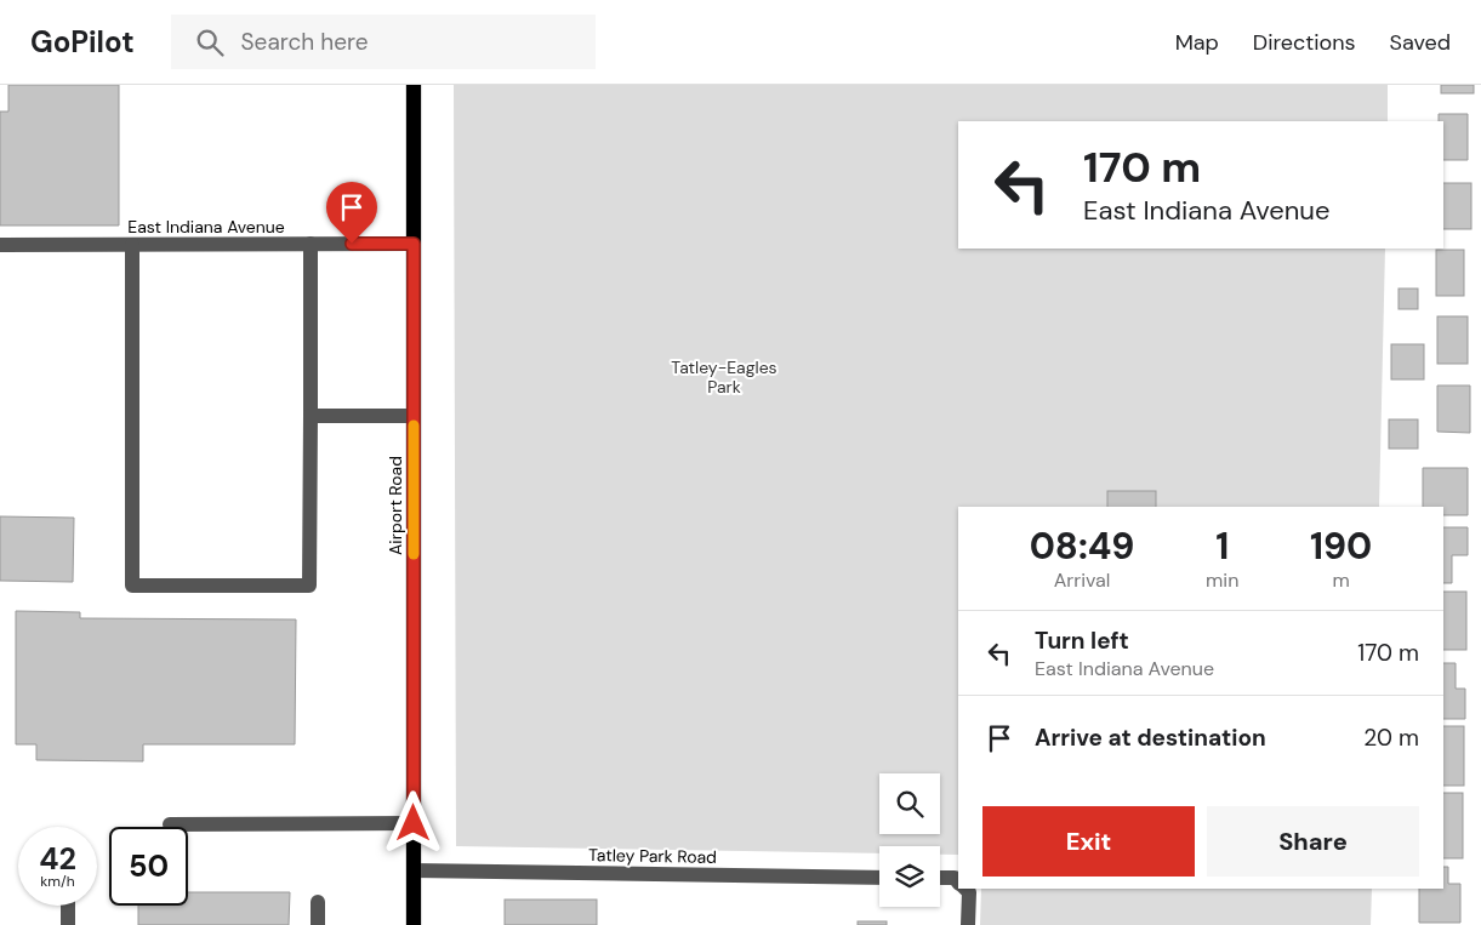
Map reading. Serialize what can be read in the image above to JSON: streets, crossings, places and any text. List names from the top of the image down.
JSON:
{
  "streets": {
    "main road": ["Airport Road"],
    "street": ["East Indiana Avenue", "Tatley Park Road"]
  },
  "crossings": [
    ["East Indiana Avenue", "Airport Road"],
    ["Airport Road", "Tatley Park Road"]
  ],
  "parks": ["Tatley-Eagles Park"],
  "page": {
    "header": "GoPilot",
    "search": "Search here",
    "nav": ["Map", "Directions", "Saved"],
    "turn": ["170 m", "East Indiana Avenue"],
    "eta": [
      "08:49",
      "Arrival",
      "1",
      "min",
      "190",
      "m"
    ],
    "list": [
      {
        "name": "Turn left",
        "note": "East Indiana Avenue",
        "value": "170 m"
      },
      {
        "name": "Arrive at destination",
        "value": "20 m"
      }
    ],
    "buttons": ["Exit", "Share"],
    "speed": "42 km/h",
    "limit": "50"
  }
}
